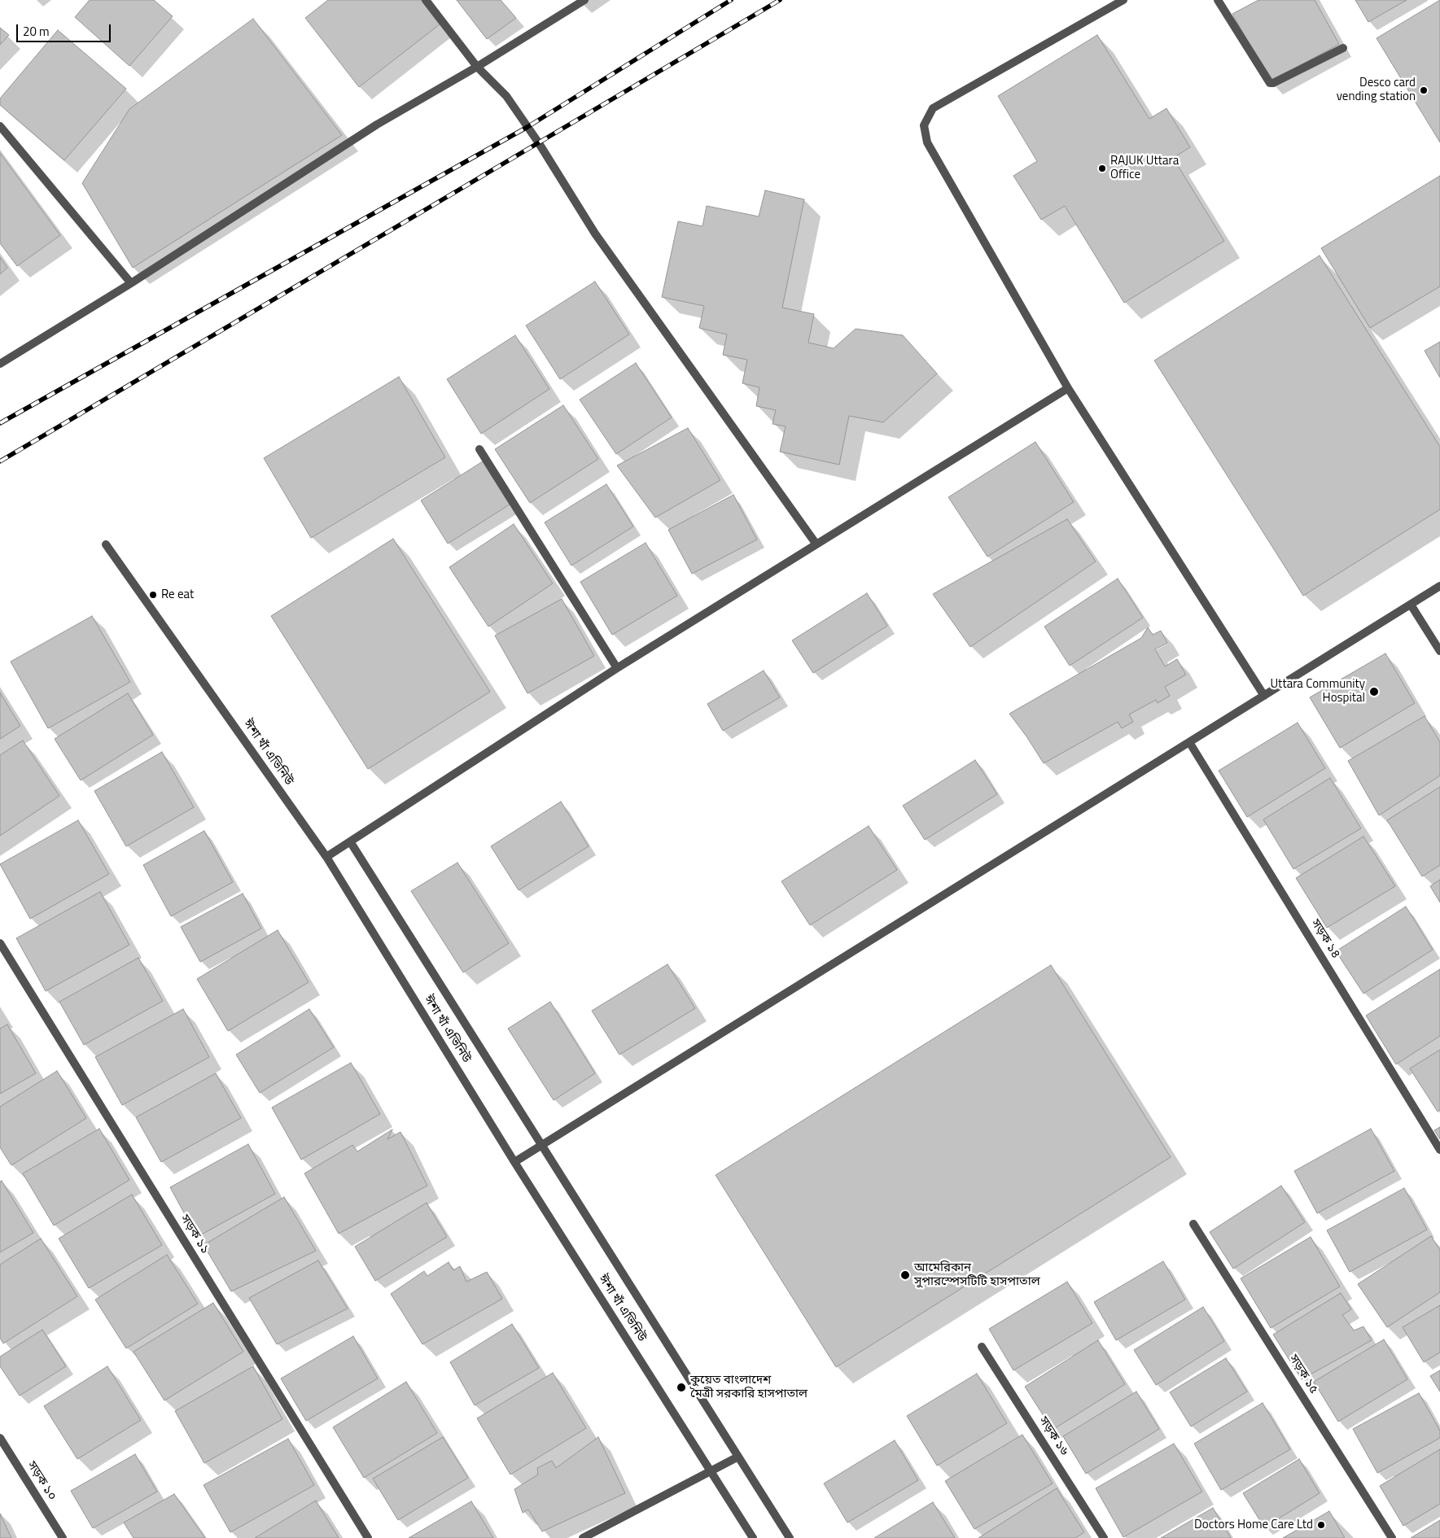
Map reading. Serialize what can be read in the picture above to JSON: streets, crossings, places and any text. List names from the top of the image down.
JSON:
{
  "streets": {
    "street": [
      "ঈশা খাঁ এভিনিউ",
      "সড়ক ১৪",
      "সড়ক ১১",
      "সড়ক ১৫",
      "সড়ক ১৬",
      "সড়ক ১০"
    ]
  },
  "places": [
    "Desco card vending station",
    "RAJUK Uttara Office",
    "Re eat",
    "Uttara Community Hospital",
    "আমেরিকান সুপারস্পেসটিটি হাসপাতাল",
    "কুয়েত বাংলাদেশ মৈত্রী সরকারি হাসপাতাল",
    "Doctors Home Care Ltd"
  ],
  "scale_bar": "20 m"
}
